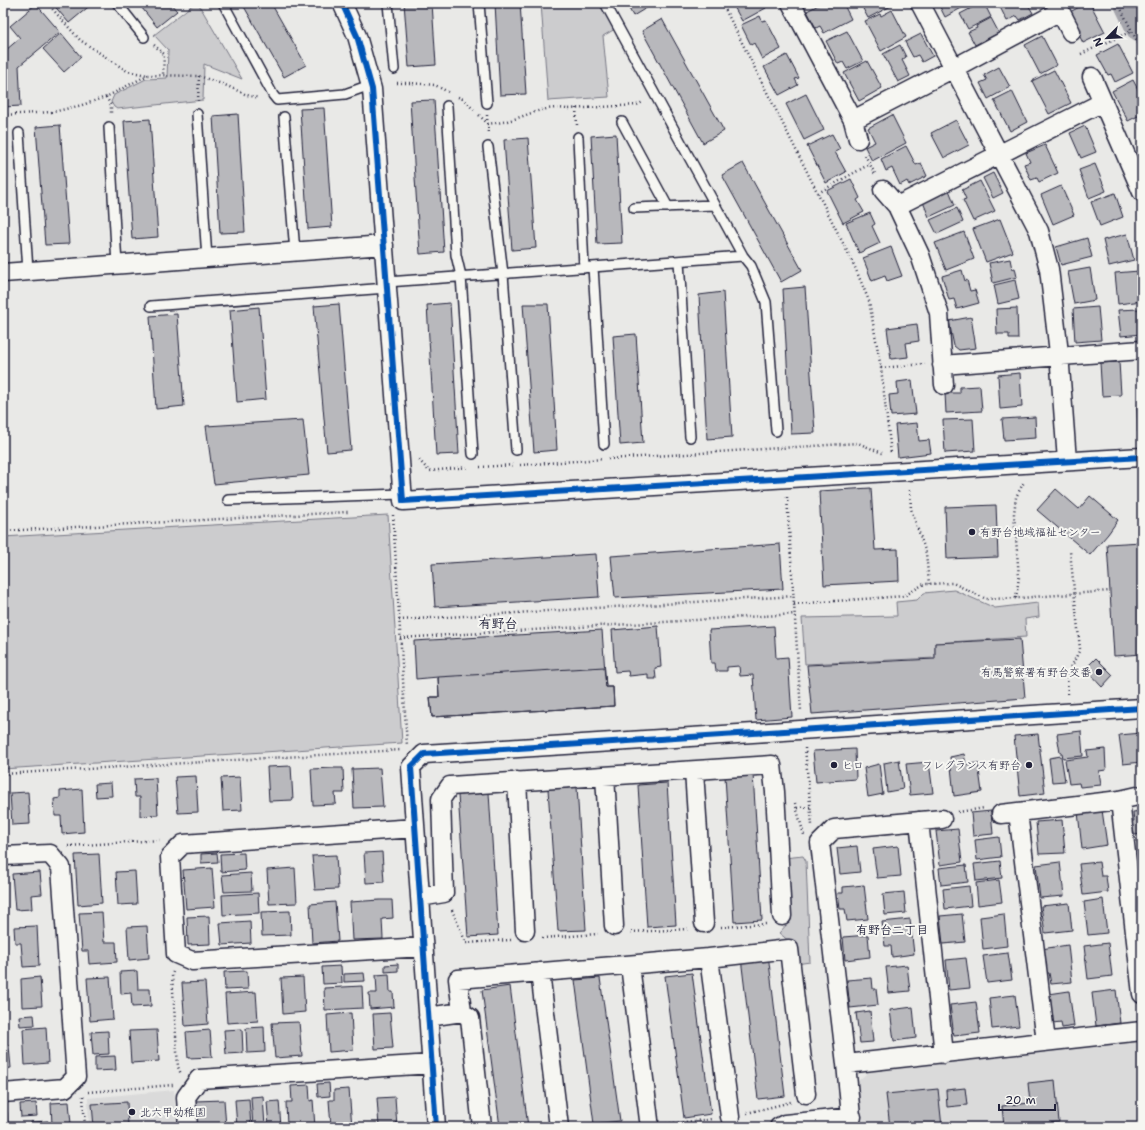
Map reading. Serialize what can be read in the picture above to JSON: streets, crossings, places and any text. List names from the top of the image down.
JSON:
{
  "districts": ["有野台", "有野台二丁目"],
  "places": [
    "有野台地域福祉センター",
    "有馬警察署有野台交番",
    "ヒロ",
    "フレグランス有野台",
    "北六甲幼稚園"
  ],
  "scale_bar": "20 m",
  "north": "bottom left"
}
